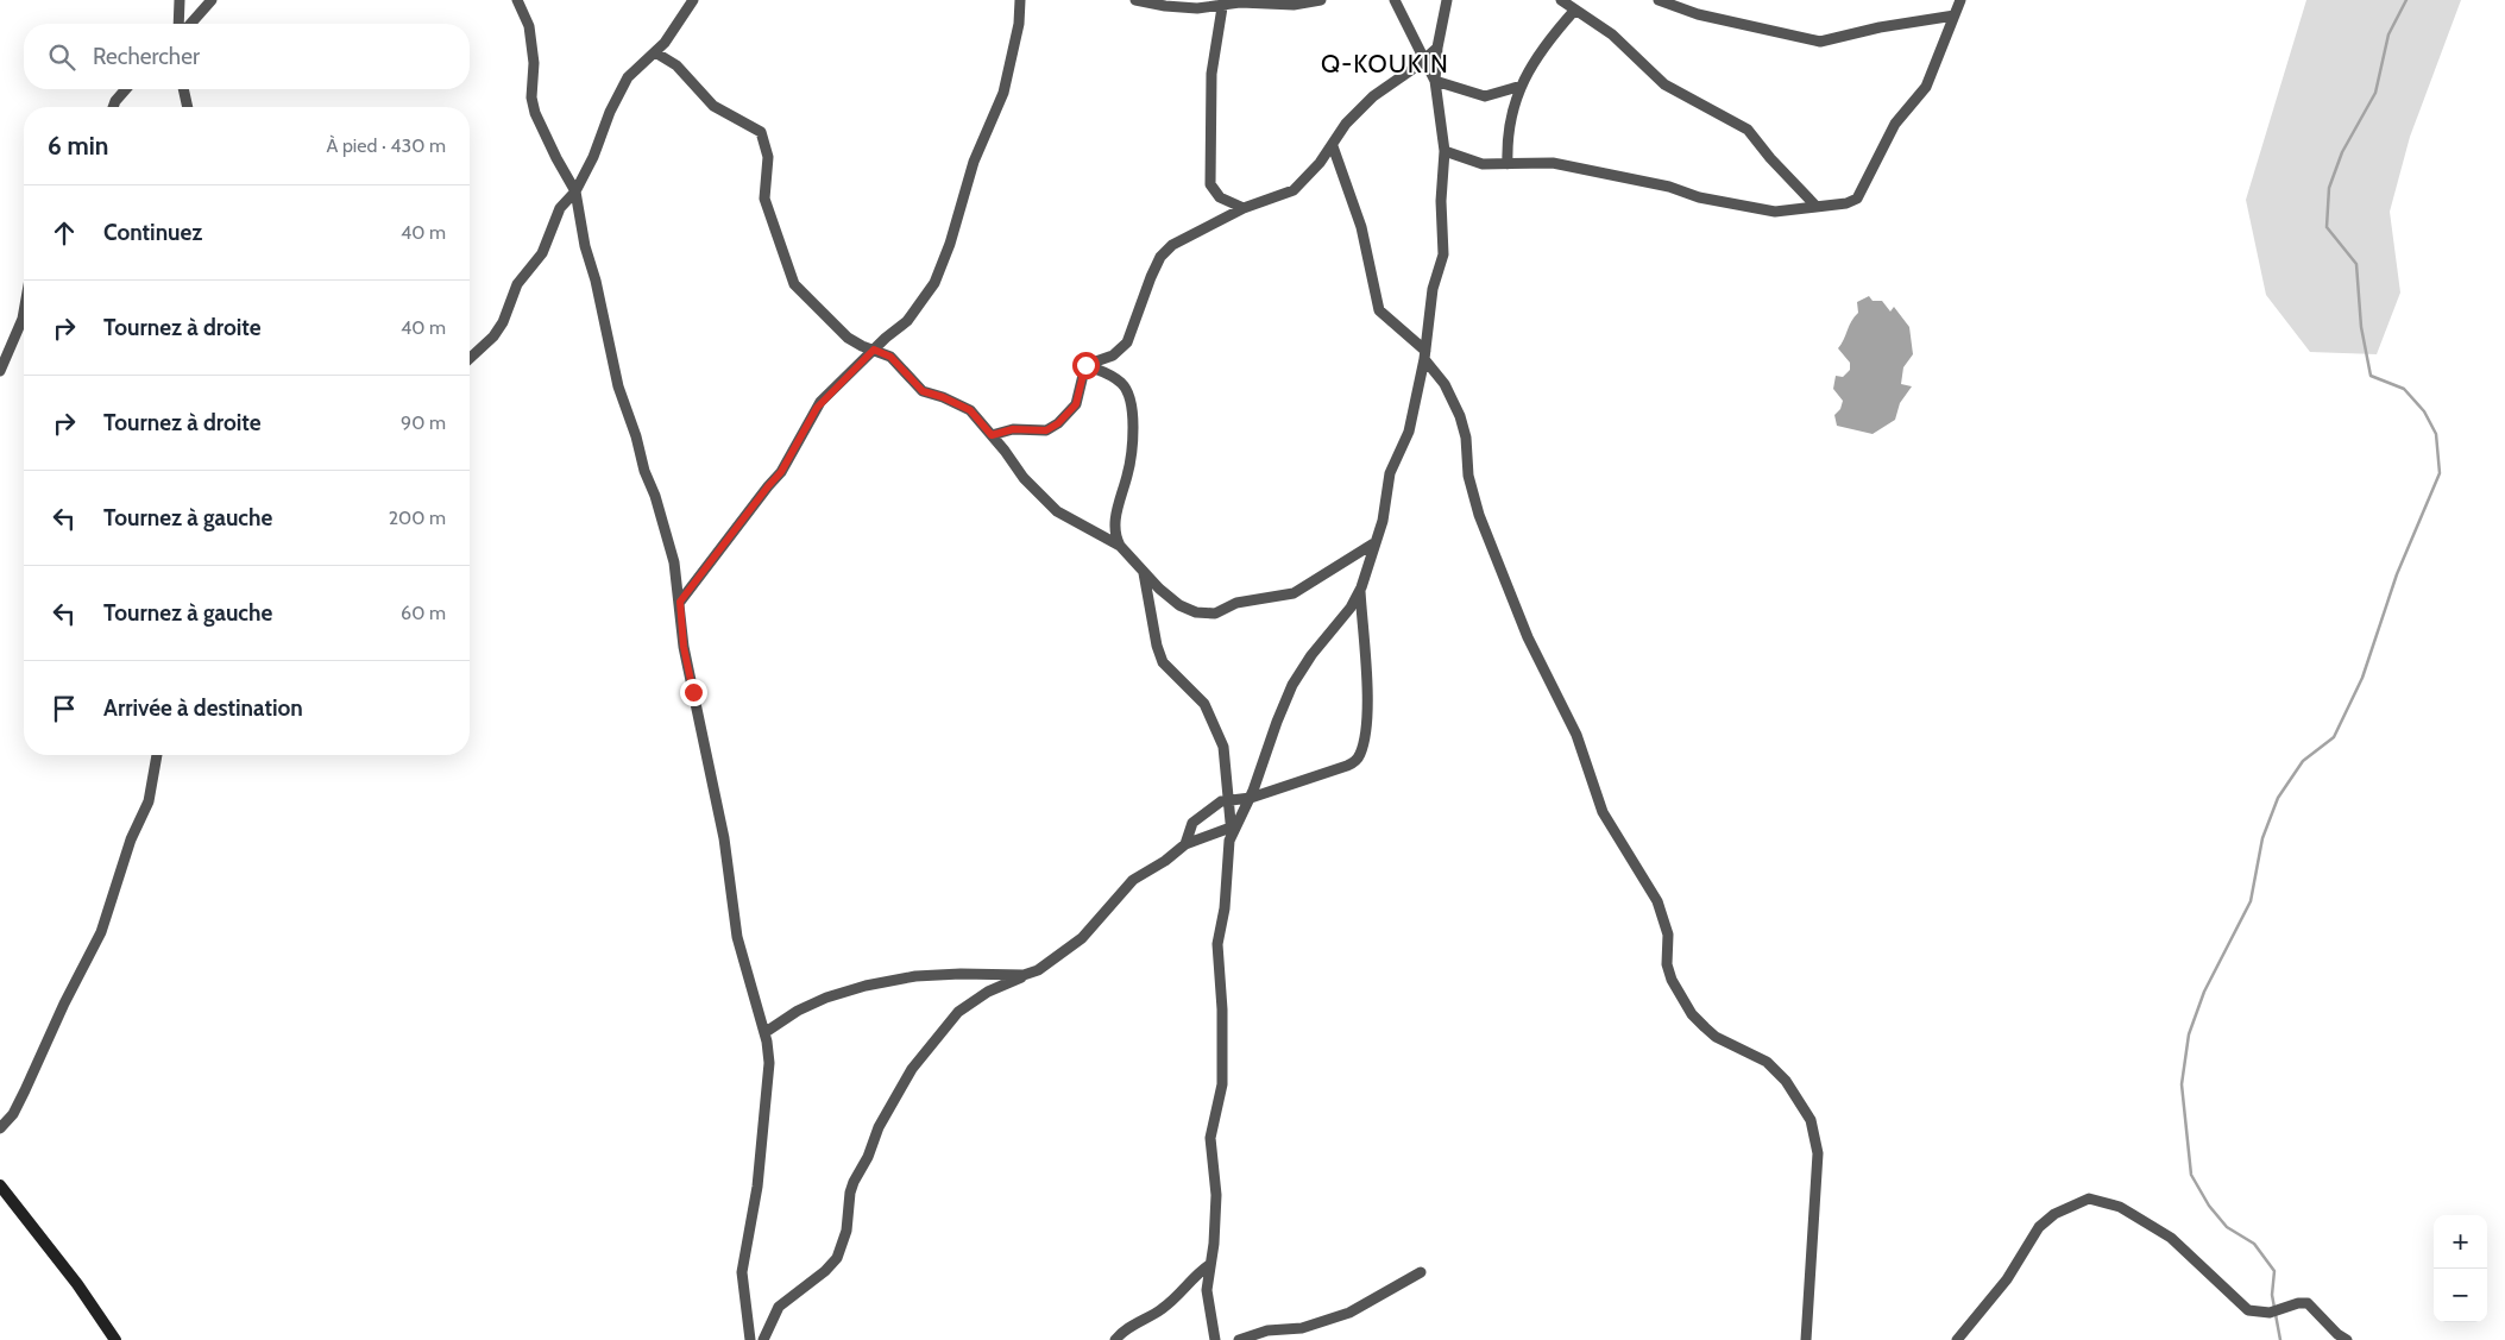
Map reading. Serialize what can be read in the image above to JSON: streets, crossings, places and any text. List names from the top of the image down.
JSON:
{
  "districts": ["Q-KOUKIN"],
  "page": {
    "search": "Rechercher",
    "heading": ["6 min", "À pied · 430 m"],
    "list": [
      ["Continuez", "40 m"],
      ["Tournez à droite", "40 m"],
      ["Tournez à droite", "90 m"],
      ["Tournez à gauche", "200 m"],
      ["Tournez à gauche", "60 m"],
      "Arrivée à destination"
    ],
    "map_buttons": ["+", "−"]
  }
}
